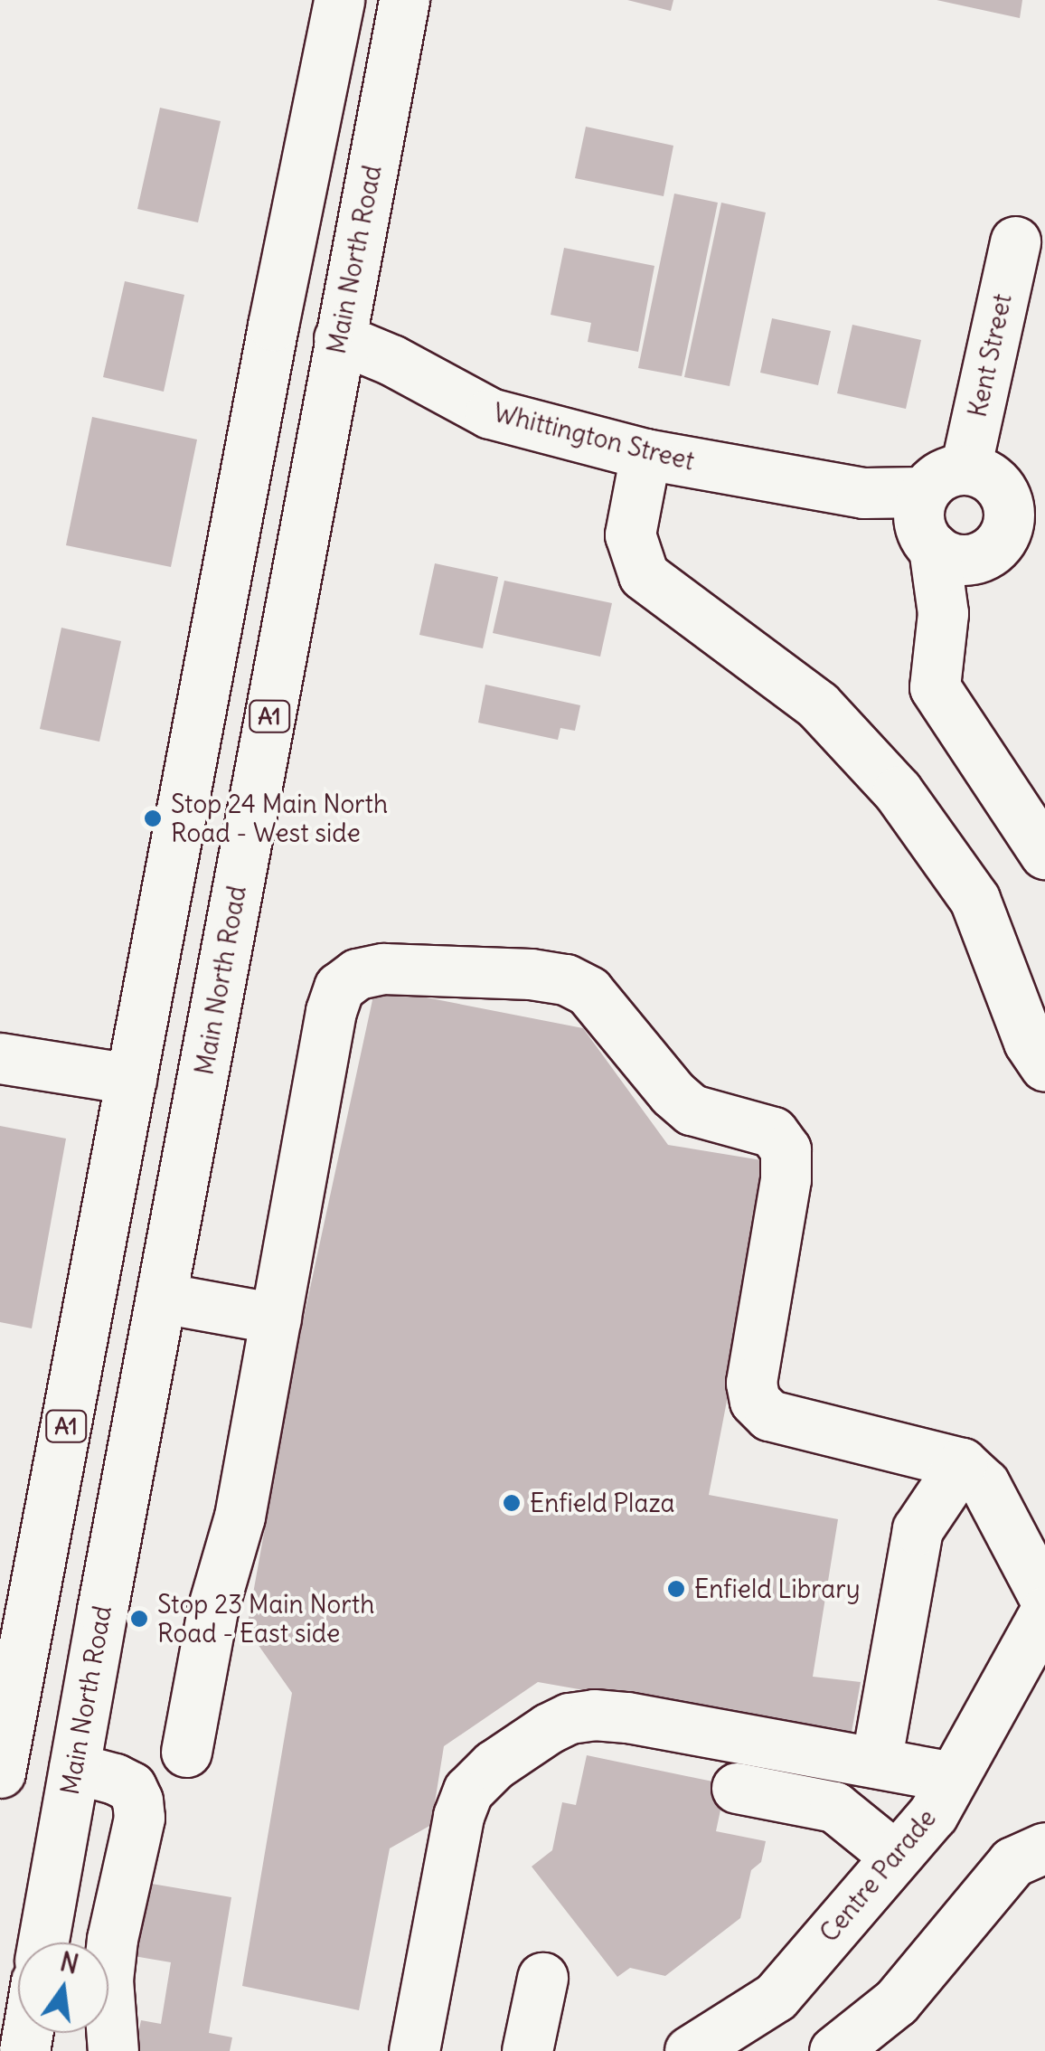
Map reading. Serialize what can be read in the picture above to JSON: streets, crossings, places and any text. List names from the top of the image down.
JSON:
{
  "streets": {
    "main road": [
      "Main North Road",
      "Kent Street",
      "Whittington Street",
      "A1",
      "Centre Parade"
    ]
  },
  "crossings": [
    ["Main North Road", "Whittington Street"],
    ["Kent Street", "Whittington Street"],
    ["Whittington Street", "A1"]
  ],
  "places": [
    "Stop 24 Main North Road - West side",
    "Enfield Plaza",
    "Enfield Library",
    "Stop 23 Main North Road - East side"
  ],
  "north": "top"
}
